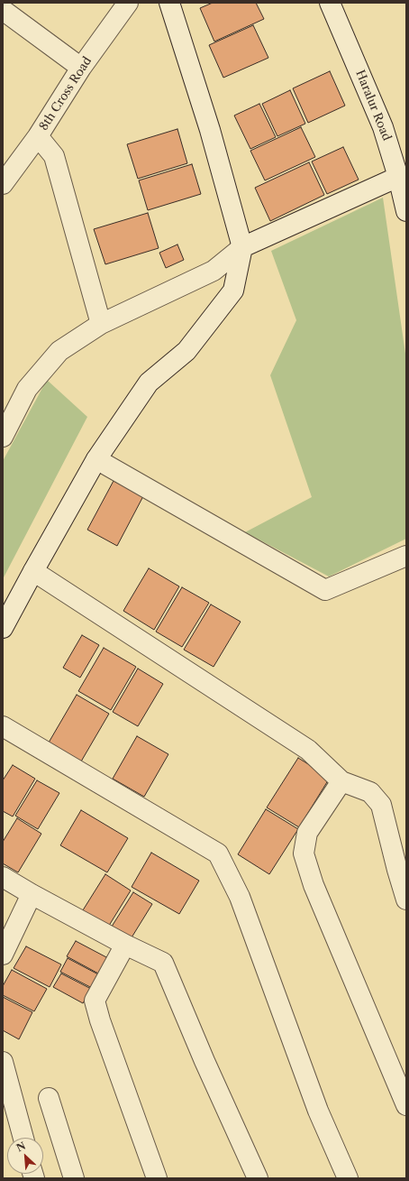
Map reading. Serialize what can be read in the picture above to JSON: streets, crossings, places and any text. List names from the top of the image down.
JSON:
{
  "streets": {
    "street": ["8th Cross Road", "Haralur Road"]
  },
  "north": "top left"
}
